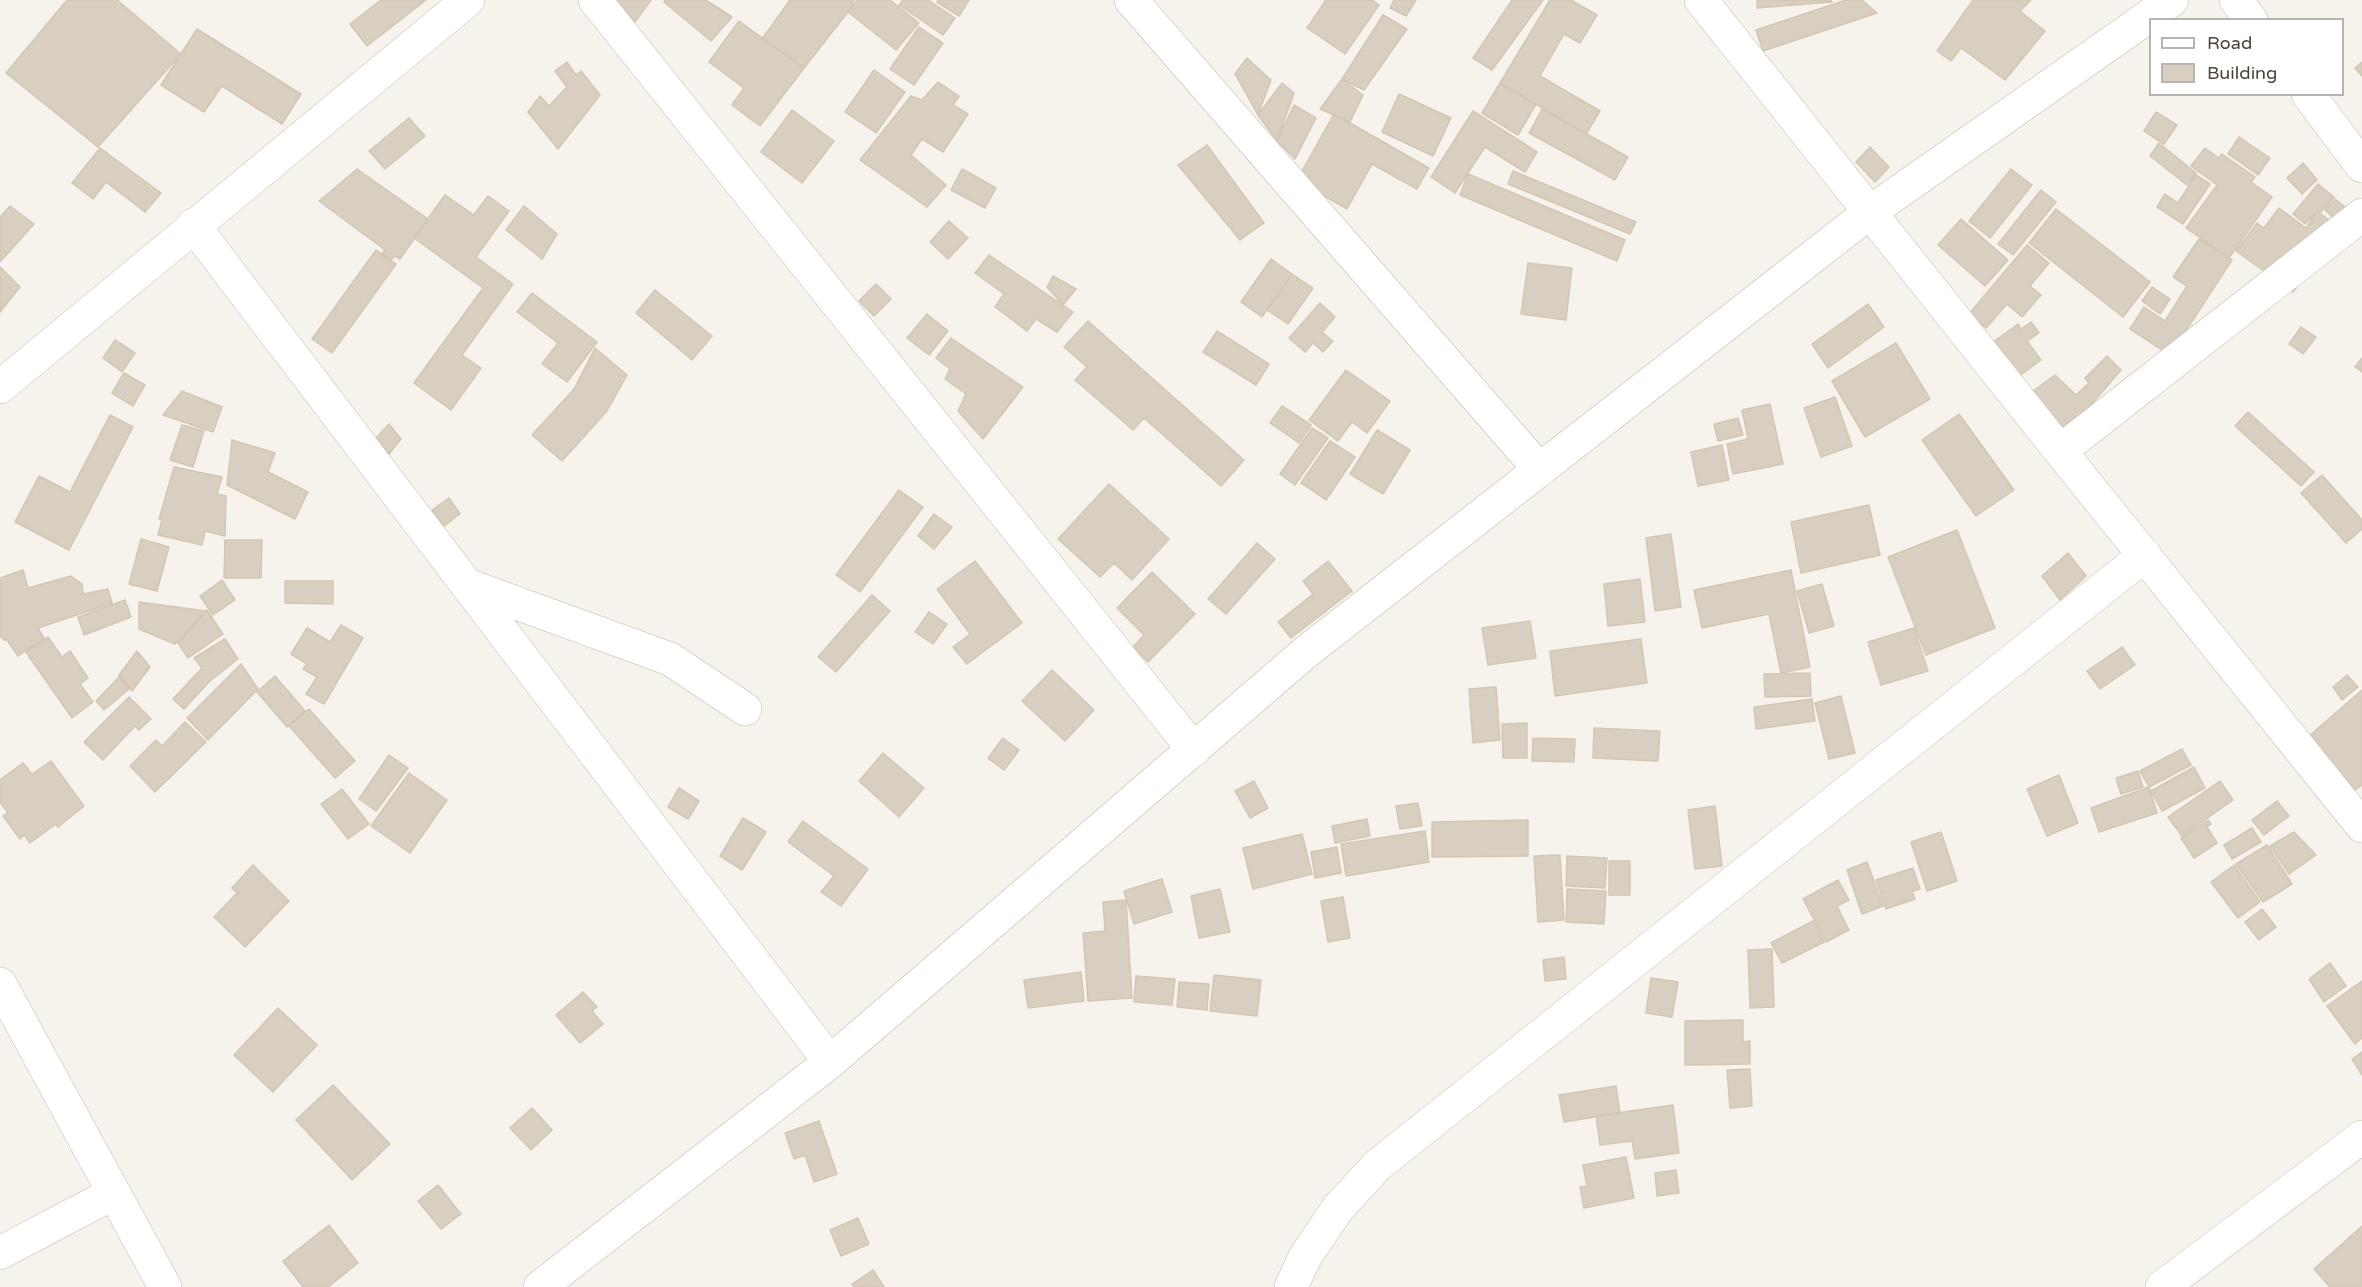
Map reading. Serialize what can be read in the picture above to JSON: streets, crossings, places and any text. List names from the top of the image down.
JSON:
{
  "legend": ["Road", "Building"]
}
